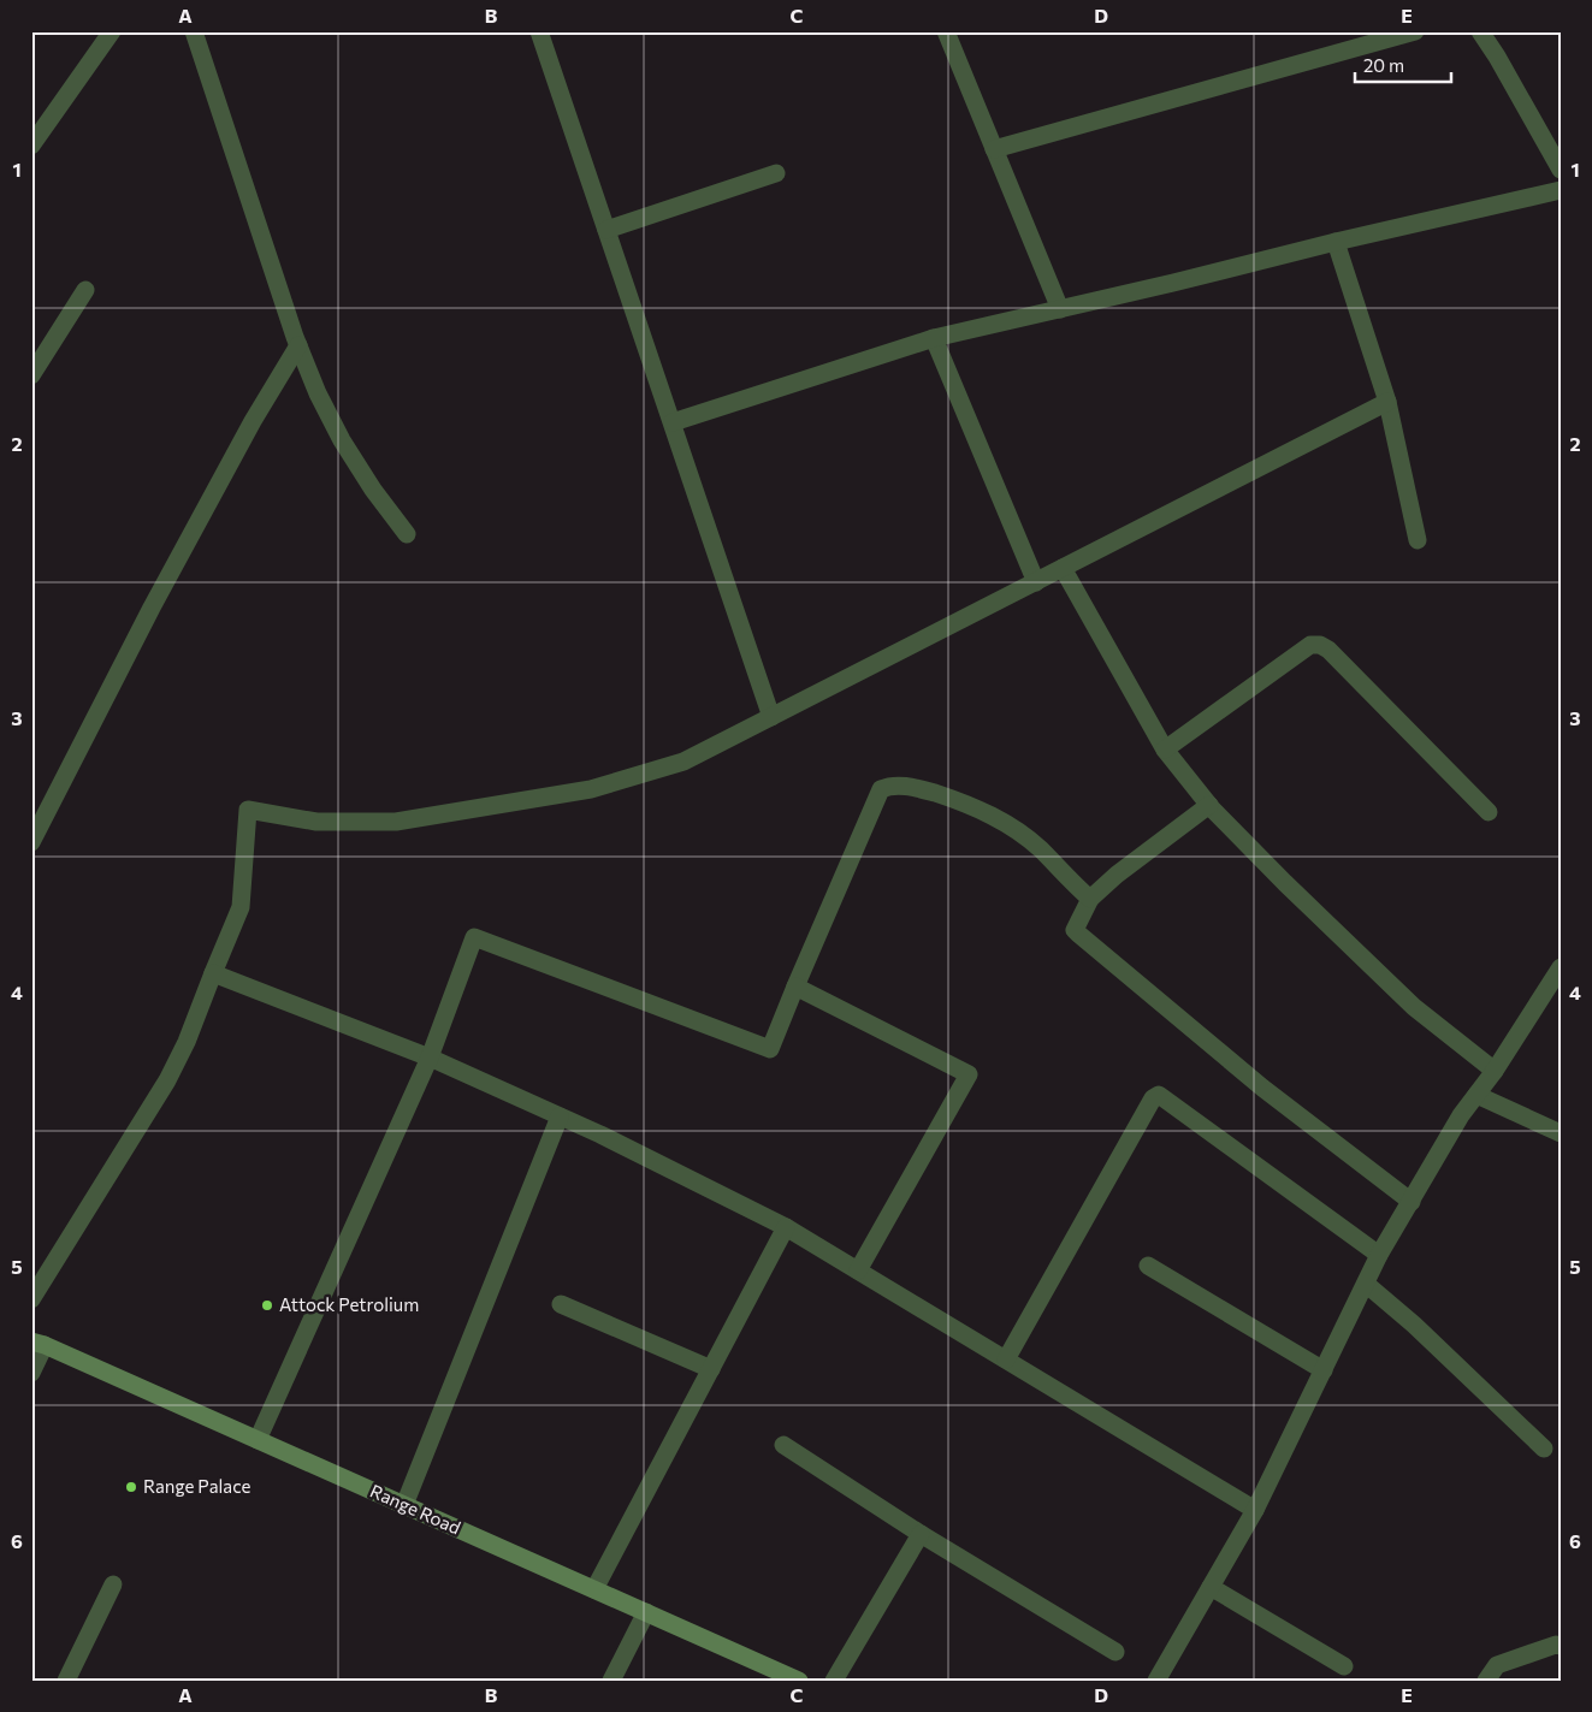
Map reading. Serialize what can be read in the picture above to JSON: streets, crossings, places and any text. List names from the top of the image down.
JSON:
{
  "streets": {
    "main road": ["Range Road"]
  },
  "places": ["Attock Petrolium", "Range Palace"],
  "scale_bar": "20 m",
  "grid": {
    "columns": [
      "A",
      "B",
      "C",
      "D",
      "E"
    ],
    "rows": [
      "1",
      "2",
      "3",
      "4",
      "5",
      "6"
    ]
  }
}
